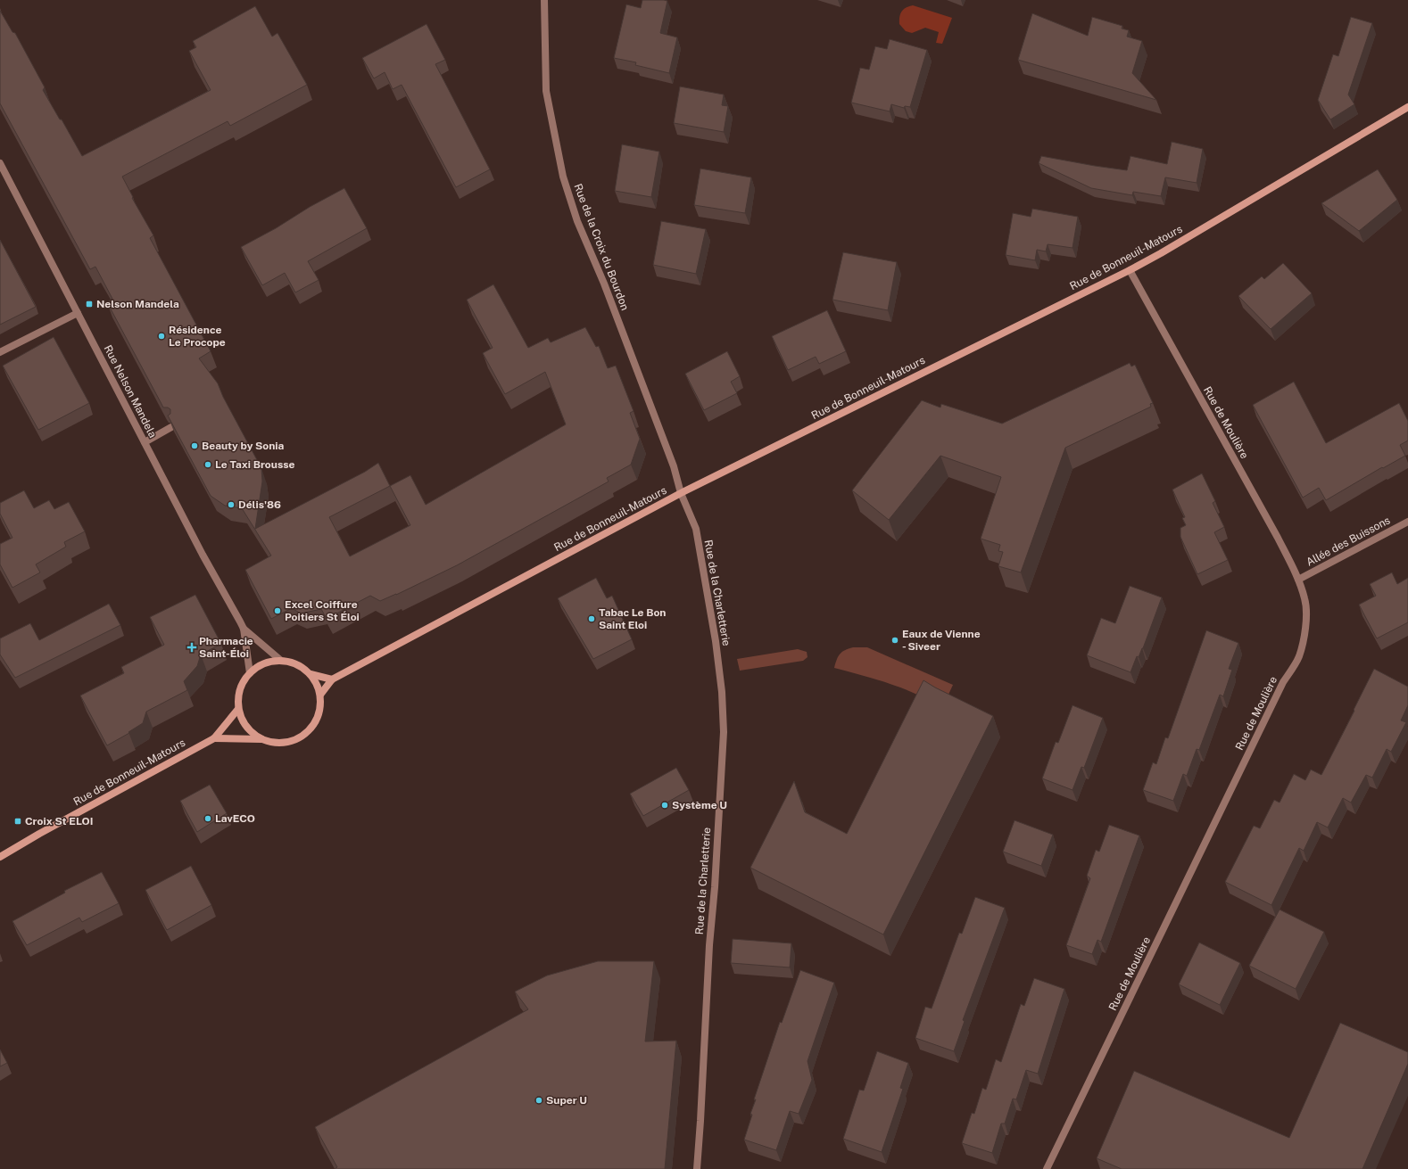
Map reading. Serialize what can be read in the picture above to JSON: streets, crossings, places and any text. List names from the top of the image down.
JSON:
{
  "streets": {
    "main road": ["Rue de Bonneuil-Matours"],
    "street": [
      "Rue de la Croix du Bourdon",
      "Rue Nelson Mandela",
      "Rue de Moulière",
      "Allée des Buissons",
      "Rue de la Charletterie"
    ]
  },
  "crossings": [
    ["Rue de la Croix du Bourdon", "Rue de Bonneuil-Matours"],
    ["Rue de la Croix du Bourdon", "Rue de la Charletterie"],
    ["Rue de Bonneuil-Matours", "Rue Nelson Mandela"],
    ["Rue de Bonneuil-Matours", "Rue de Moulière"],
    ["Rue de Bonneuil-Matours", "Rue de la Charletterie"],
    ["Rue de Moulière", "Allée des Buissons"]
  ],
  "places": {
    "transit": ["Nelson Mandela", "Croix St ELOI"],
    "other": [
      "Résidence Le Procope",
      "Beauty by Sonia",
      "Le Taxi Brousse",
      "Délis'86",
      "Excel Coiffure Poitiers St Éloi",
      "Tabac Le Bon Saint Eloi",
      "Eaux de Vienne - Siveer",
      "Système U",
      "LavECO",
      "Super U"
    ],
    "health": ["Pharmacie Saint-Éloi"]
  }
}
